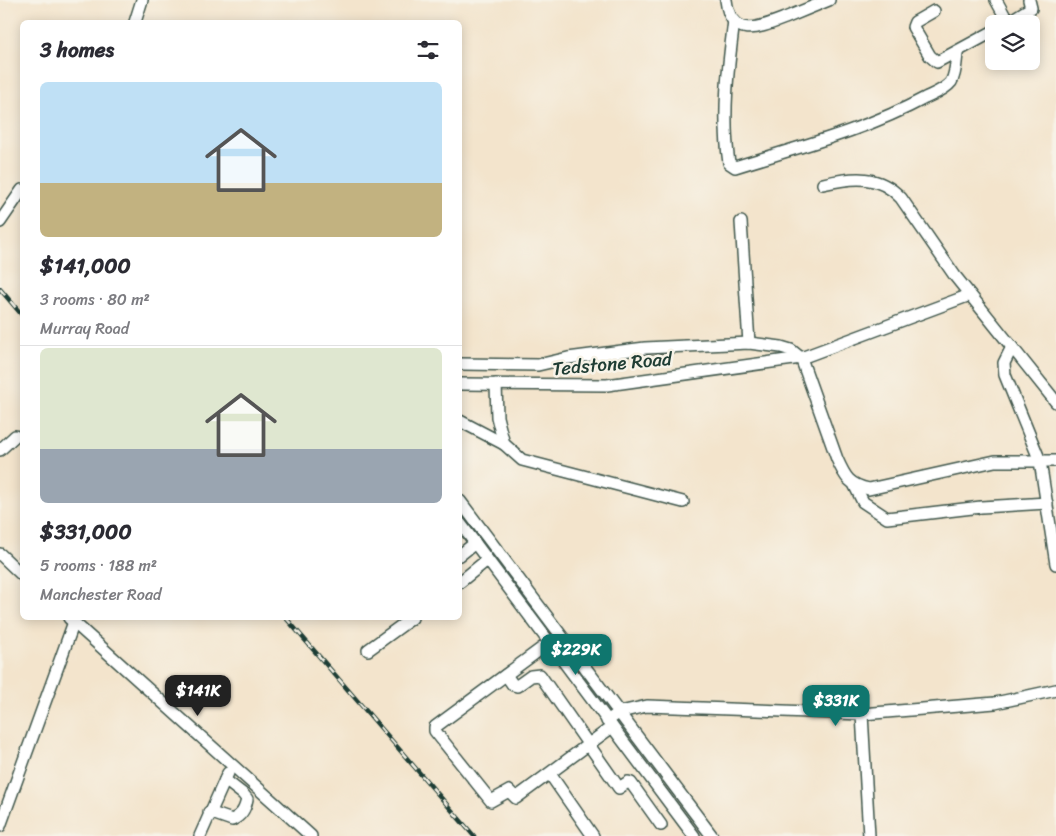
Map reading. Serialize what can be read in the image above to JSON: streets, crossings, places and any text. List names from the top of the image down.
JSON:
{
  "streets": {
    "street": ["Tedstone Road"]
  },
  "page": {
    "heading": "3 homes",
    "list": [
      {
        "name": "$141,000",
        "note": "3 rooms · 80 m² · Murray Road"
      },
      {
        "name": "$331,000",
        "note": "5 rooms · 188 m² · Manchester Road"
      }
    ],
    "price": ["$229K", "$141K", "$331K"]
  }
}
